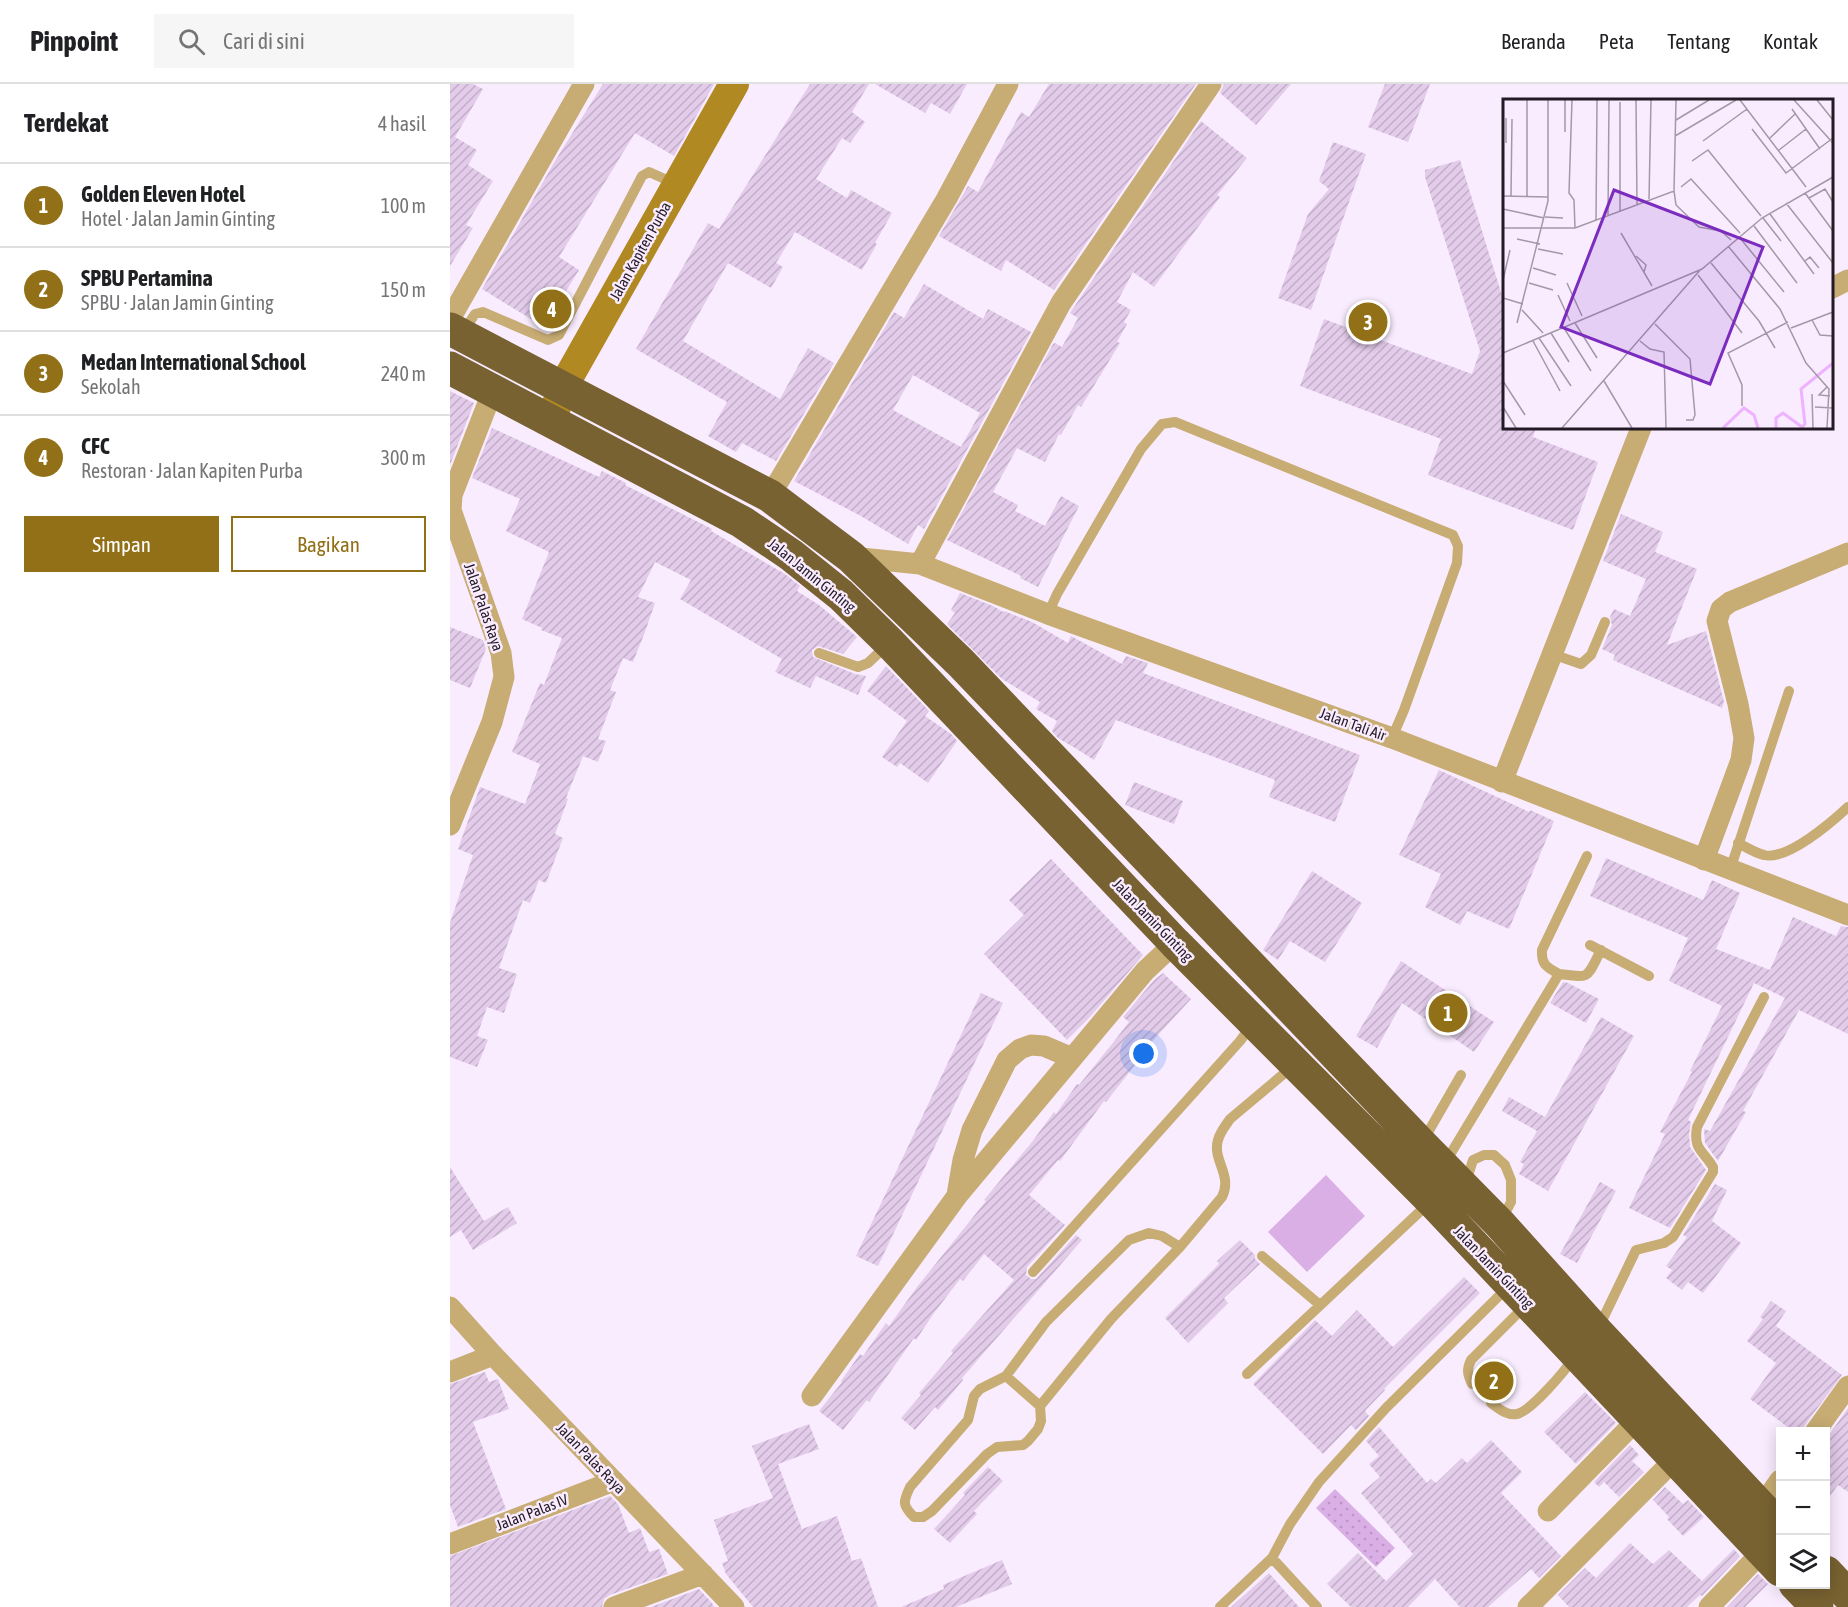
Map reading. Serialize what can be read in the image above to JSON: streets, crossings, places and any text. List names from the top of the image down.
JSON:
{
  "streets": {
    "highway": ["Jalan Jamin Ginting"],
    "street": [
      "Jalan Kapiten Purba",
      "Jalan Palas Raya",
      "Jalan Tali Air",
      "Jalan Palas IV"
    ]
  },
  "crossings": [
    ["Jalan Kapiten Purba", "Jalan Jamin Ginting"],
    ["Jalan Jamin Ginting", "Jalan Palas Raya"],
    ["Jalan Jamin Ginting", "Jalan Tali Air"],
    ["Jalan Palas Raya", "Jalan Palas IV"]
  ],
  "page": {
    "header": "Pinpoint",
    "search": "Cari di sini",
    "nav": [
      "Beranda",
      "Peta",
      "Tentang",
      "Kontak"
    ],
    "heading": ["Terdekat", "4 hasil"],
    "list": [
      {
        "mark": "1",
        "name": "Golden Eleven Hotel",
        "note": "Hotel · Jalan Jamin Ginting",
        "value": "100 m"
      },
      {
        "mark": "2",
        "name": "SPBU Pertamina",
        "note": "SPBU · Jalan Jamin Ginting",
        "value": "150 m"
      },
      {
        "mark": "3",
        "name": "Medan International School",
        "note": "Sekolah",
        "value": "240 m"
      },
      {
        "mark": "4",
        "name": "CFC",
        "note": "Restoran · Jalan Kapiten Purba",
        "value": "300 m"
      }
    ],
    "pins": [
      "4",
      "3",
      "1",
      "2"
    ],
    "buttons": ["Simpan", "Bagikan"],
    "map_buttons": ["+", "−"]
  }
}
